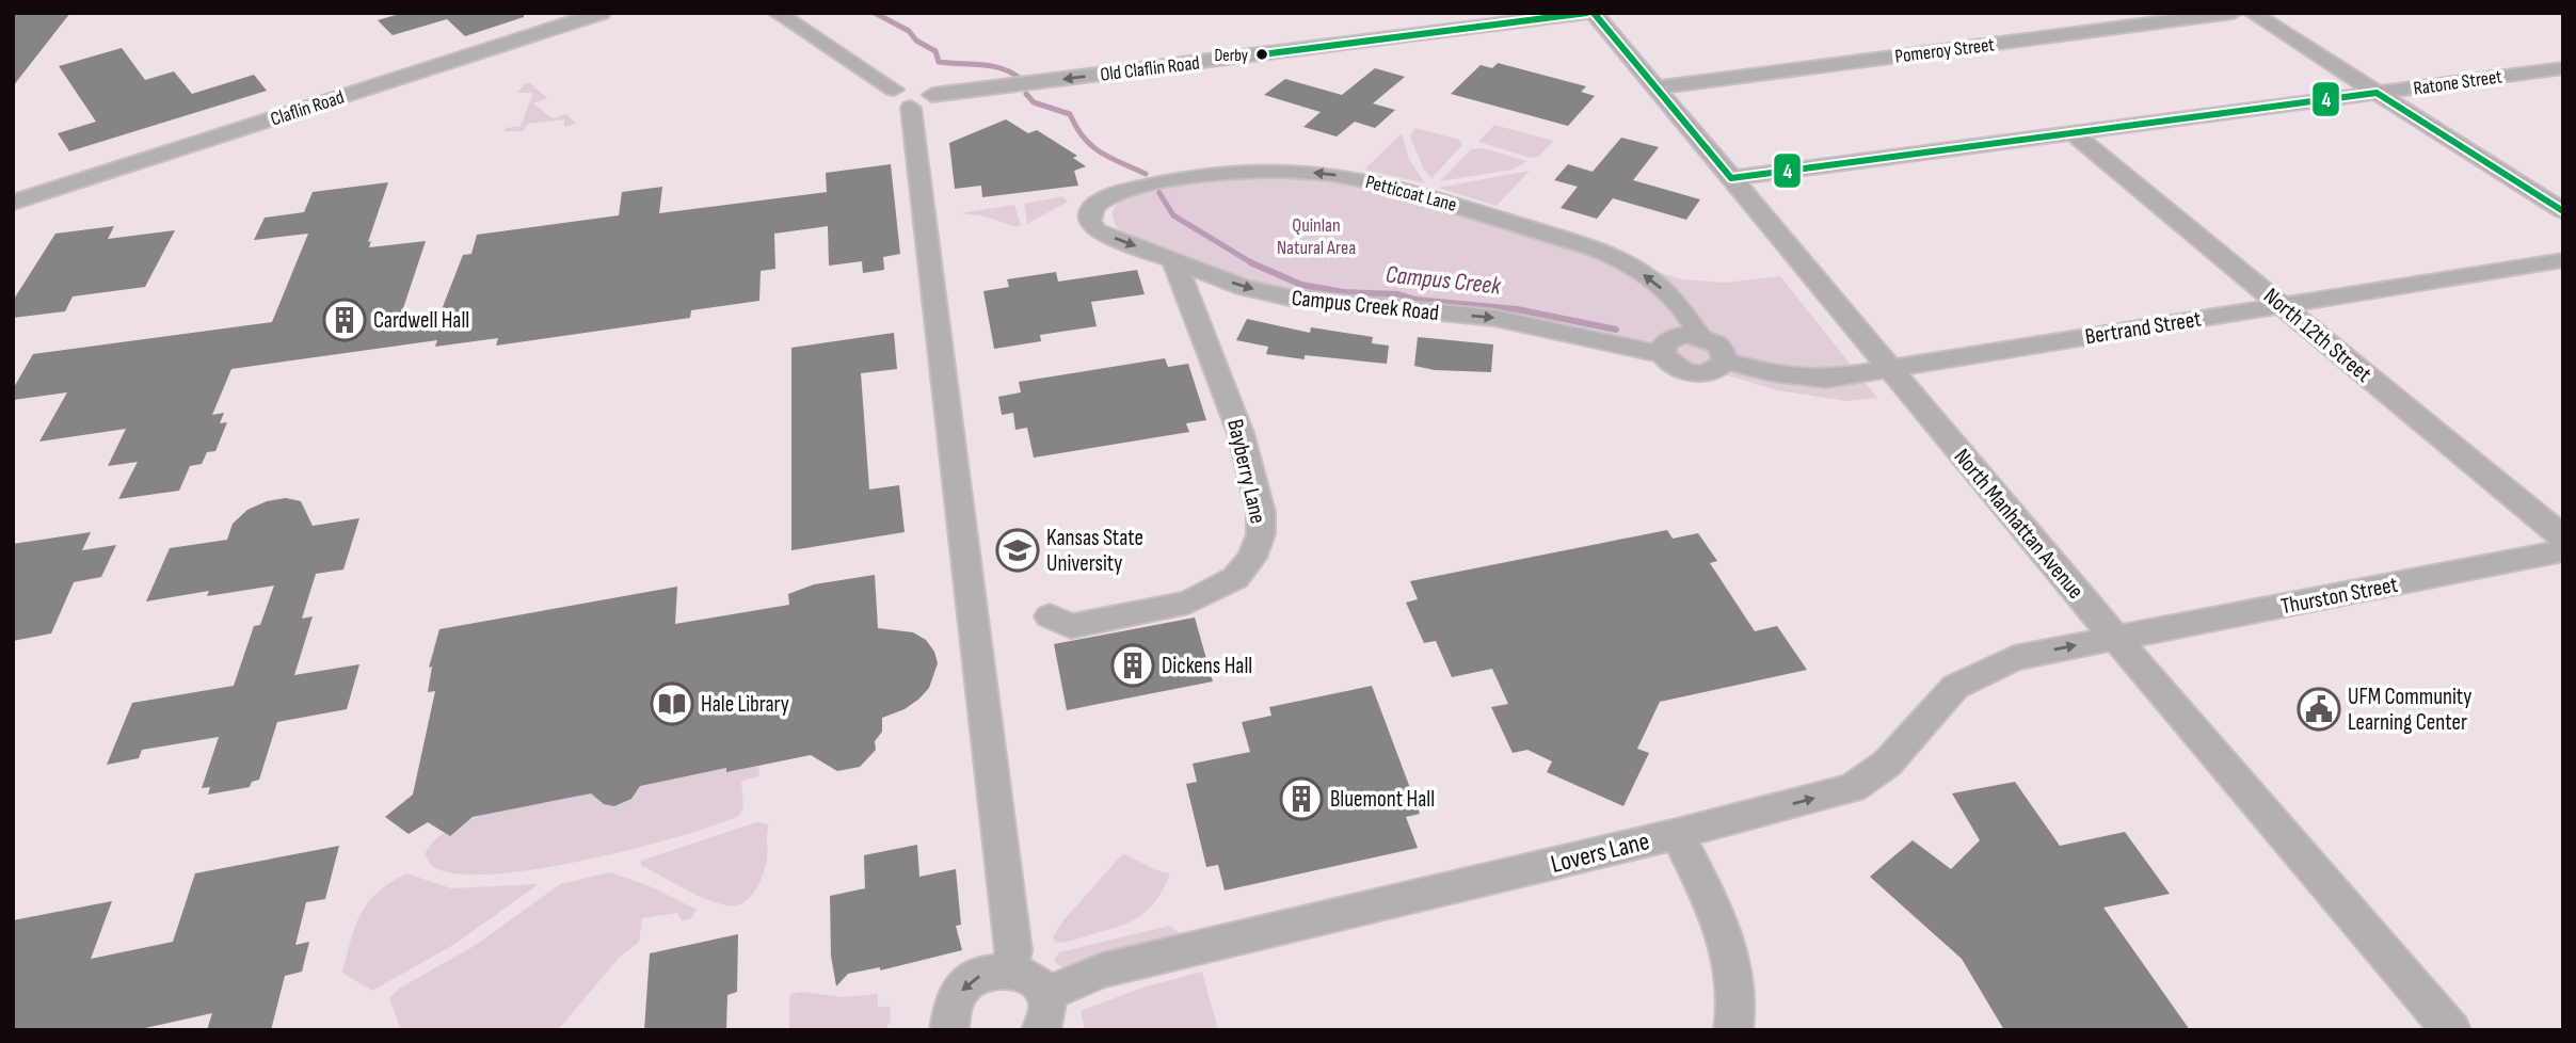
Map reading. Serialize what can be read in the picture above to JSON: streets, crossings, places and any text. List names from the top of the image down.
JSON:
{
  "streets": {
    "street": [
      "Pomeroy Street",
      "Old Claflin Road",
      "Ratone Street",
      "Claflin Road",
      "Petticoat Lane",
      "Campus Creek Road",
      "Bertrand Street",
      "North 12th Street",
      "Bayberry Lane",
      "North Manhattan Avenue",
      "Thurston Street",
      "Lovers Lane"
    ]
  },
  "crossings": [
    ["Pomeroy Street", "North Manhattan Avenue"],
    ["Old Claflin Road", "North Manhattan Avenue"],
    ["Ratone Street", "North 12th Street"],
    ["Ratone Street", "North Manhattan Avenue"],
    ["Petticoat Lane", "Campus Creek Road"],
    ["Petticoat Lane", "Bertrand Street"],
    ["Campus Creek Road", "Bertrand Street"],
    ["Campus Creek Road", "Bayberry Lane"],
    ["Bertrand Street", "North 12th Street"],
    ["Bertrand Street", "North Manhattan Avenue"],
    ["North Manhattan Avenue", "Thurston Street"],
    ["North Manhattan Avenue", "Lovers Lane"],
    ["Thurston Street", "Lovers Lane"]
  ],
  "one_way": [
    "Old Claflin Road",
    "Petticoat Lane",
    "Campus Creek Road",
    "Lovers Lane"
  ],
  "water": ["Campus Creek"],
  "parks": ["Quinlan Natural Area"],
  "places": {
    "other": ["Derby"],
    "building": ["Cardwell Hall", "Dickens Hall", "Bluemont Hall"],
    "school or university": ["Kansas State University"],
    "library": ["Hale Library"],
    "public building": ["UFM Community Learning Center"]
  },
  "lines": ["transit line 4"]
}
